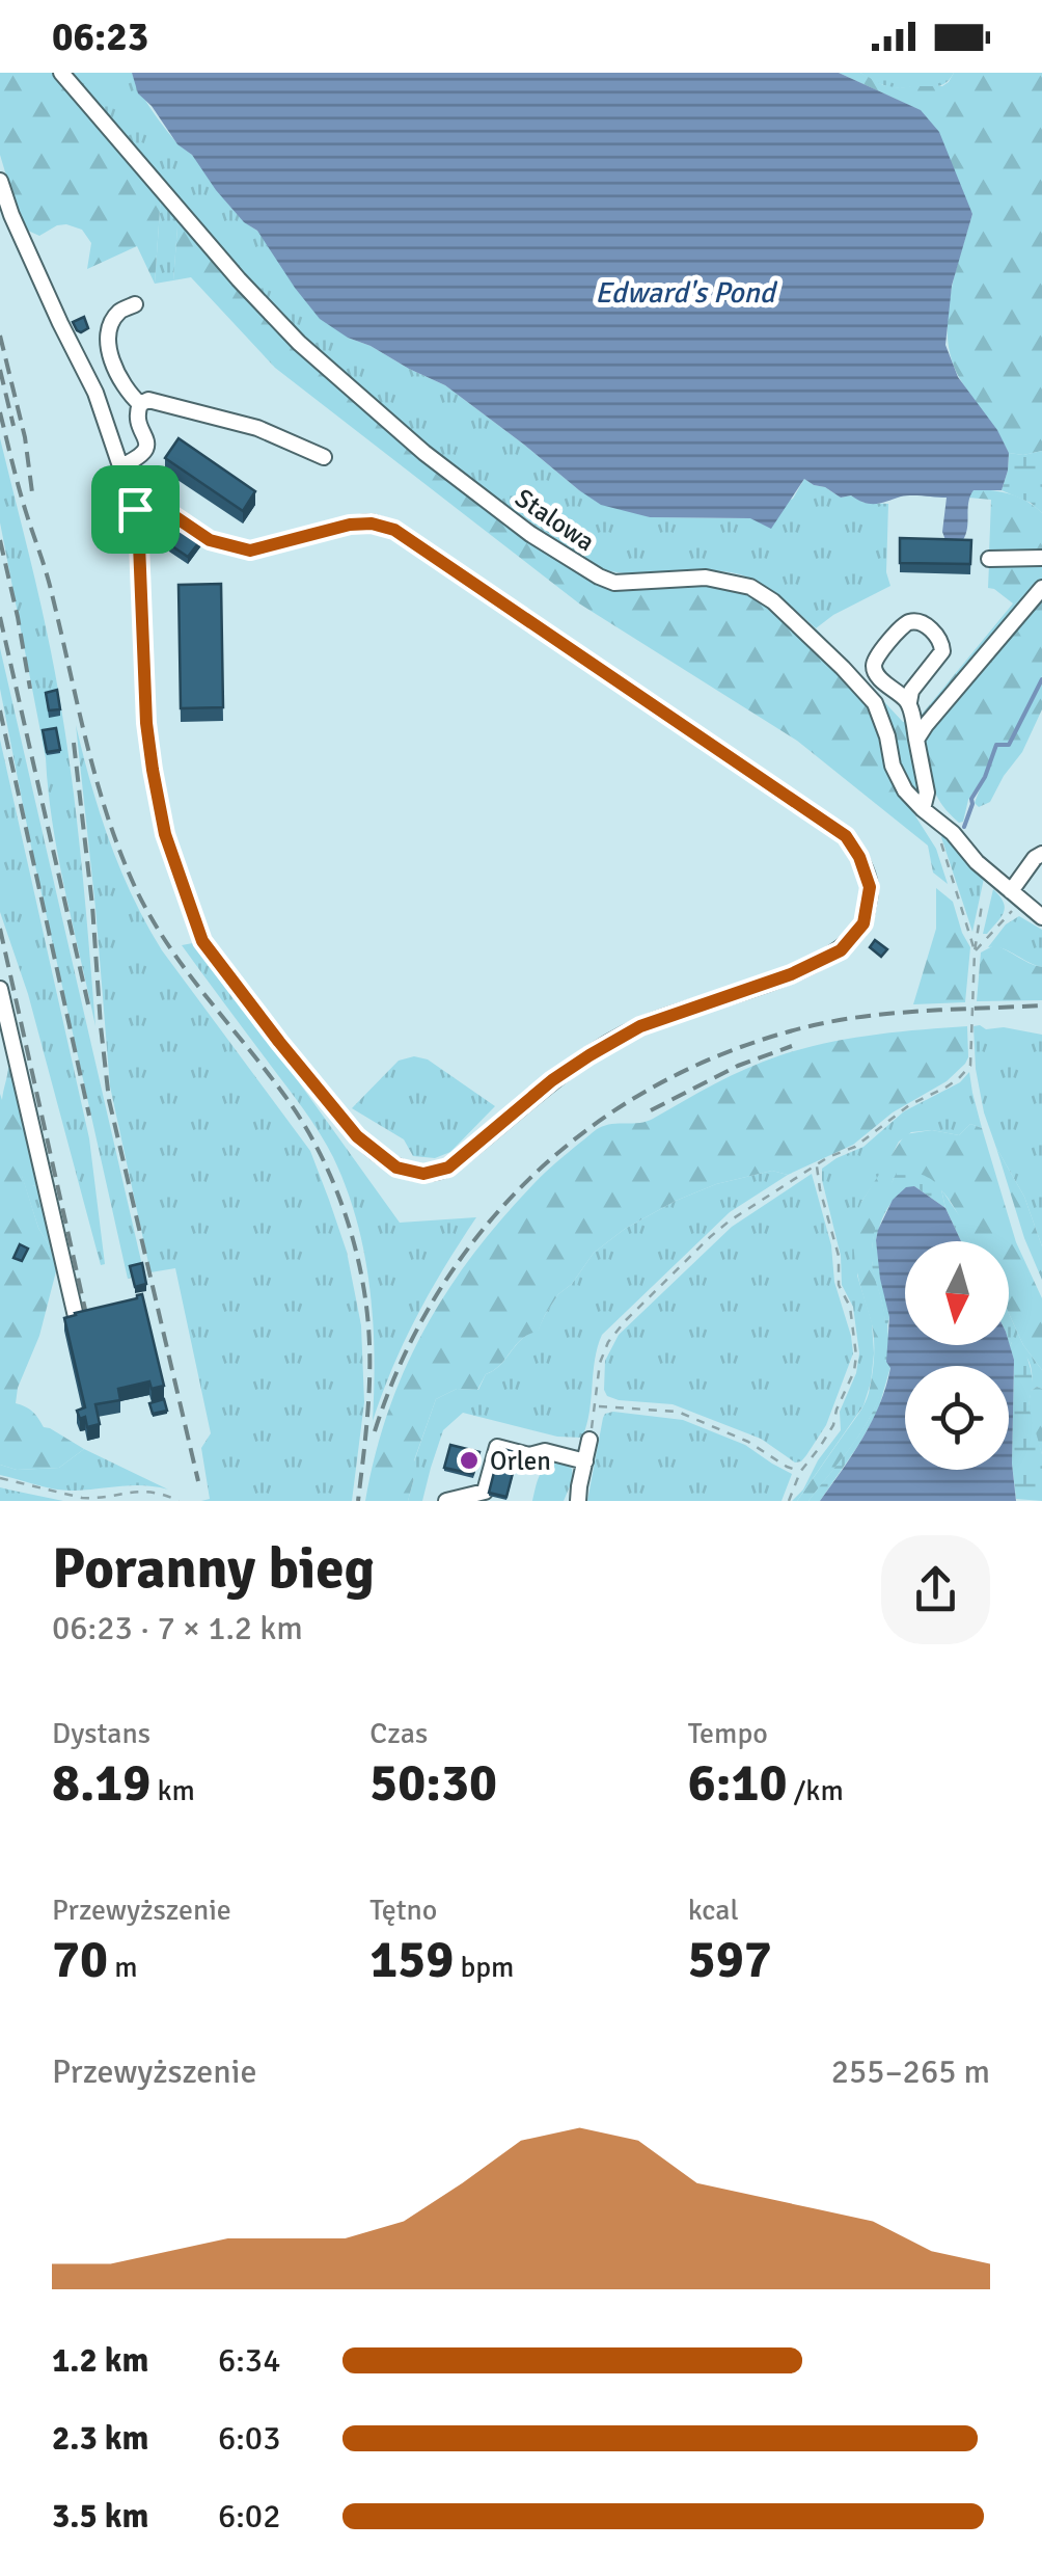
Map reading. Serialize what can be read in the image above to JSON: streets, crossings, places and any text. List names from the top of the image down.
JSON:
{
  "streets": {
    "street": ["Stalowa"]
  },
  "water": ["Edward's Pond"],
  "places": ["Orlen"],
  "north": "bottom",
  "page": {
    "status": "06:23",
    "heading": ["Poranny bieg", "06:23 · 7 × 1.2 km"],
    "stats": [
      ["Dystans", "8.19 km"],
      ["Czas", "50:30"],
      ["Tempo", "6:10 /km"],
      ["Przewyższenie", "70 m"],
      ["Tętno", "159 bpm"],
      ["kcal", "597"]
    ],
    "chart": ["Przewyższenie", "255–265 m"],
    "list": [
      {
        "name": "1.2 km",
        "note": "6:34"
      },
      {
        "name": "2.3 km",
        "note": "6:03"
      },
      {
        "name": "3.5 km",
        "note": "6:02"
      }
    ]
  }
}
